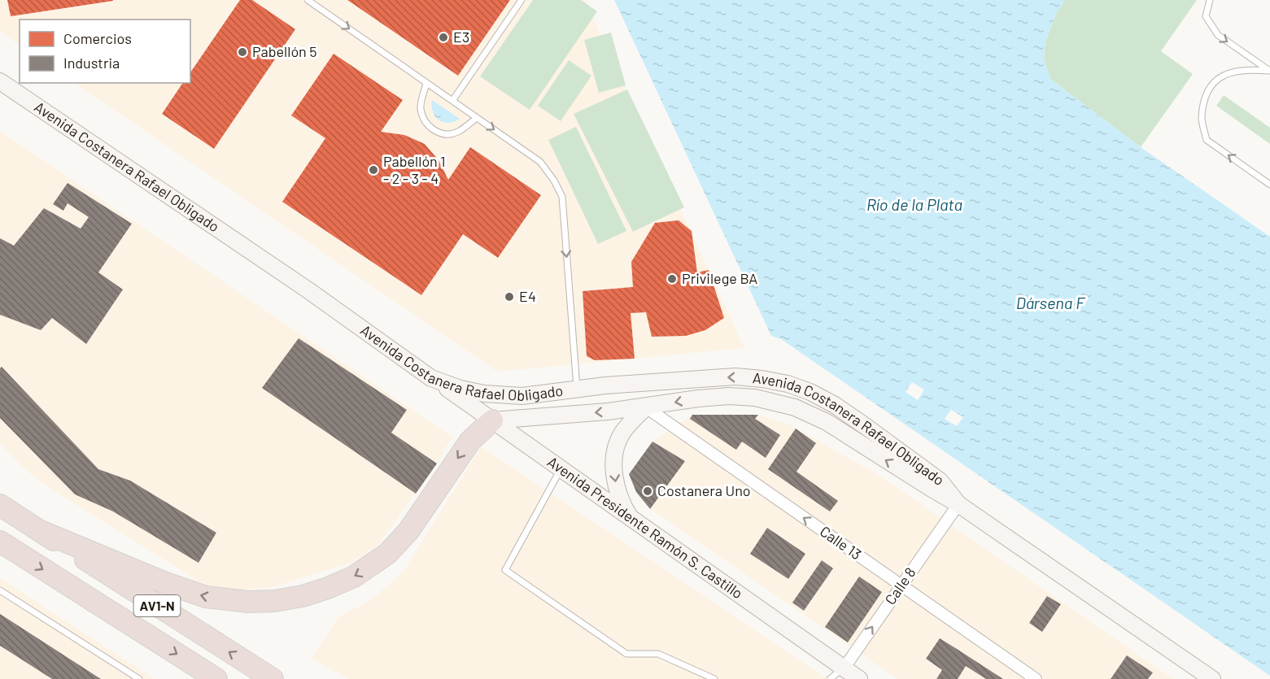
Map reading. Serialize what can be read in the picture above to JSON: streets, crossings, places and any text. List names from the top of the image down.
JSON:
{
  "streets": {
    "highway": ["AV1-N"],
    "main road": ["Avenida Costanera Rafael Obligado", "Avenida Presidente Ramón S. Castillo"],
    "street": ["Calle 13", "Calle 8"]
  },
  "crossings": [
    ["Avenida Costanera Rafael Obligado", "Avenida Presidente Ramón S. Castillo"],
    ["Avenida Costanera Rafael Obligado", "Calle 13"],
    ["Avenida Costanera Rafael Obligado", "Calle 8"],
    ["Avenida Presidente Ramón S. Castillo", "Calle 8"],
    ["Calle 13", "Calle 8"]
  ],
  "one_way": ["Avenida Costanera Rafael Obligado", "Calle 13", "Calle 8"],
  "water": ["Río de la Plata", "Dársena F"],
  "places": [
    "E3",
    "Pabellón 5",
    "Pabellón 1 - 2 - 3 - 4",
    "Privilege BA",
    "E4",
    "Costanera Uno"
  ],
  "legend": ["Comercios", "Industria"]
}
